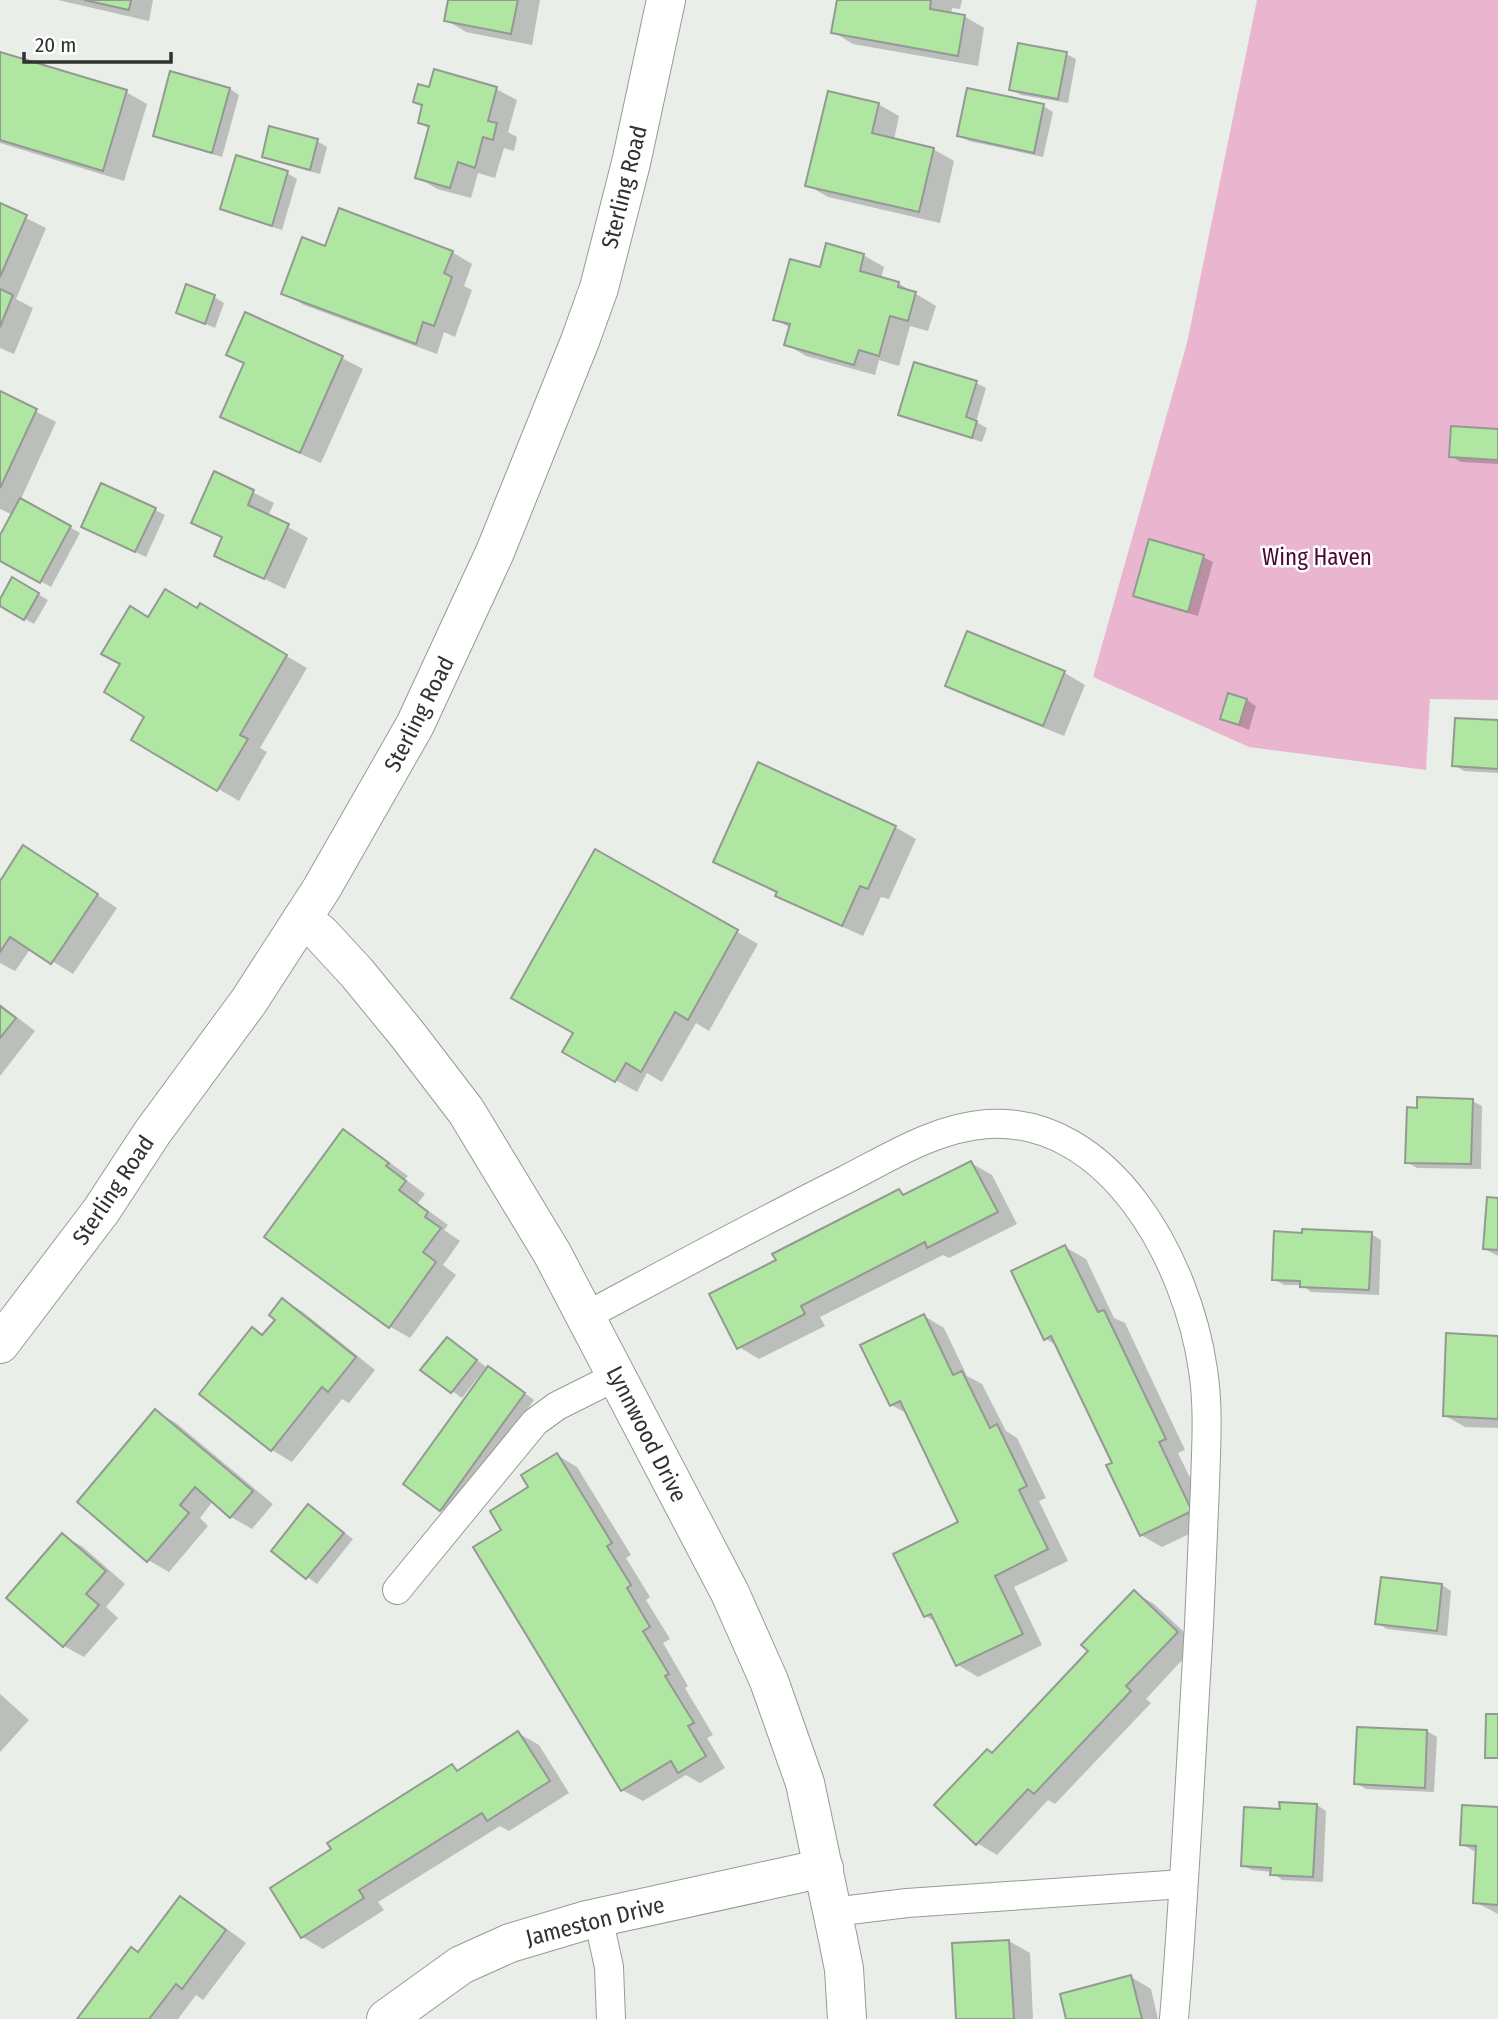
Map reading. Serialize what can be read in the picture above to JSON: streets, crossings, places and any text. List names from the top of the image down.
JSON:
{
  "streets": {
    "street": ["Sterling Road", "Lynnwood Drive", "Jameston Drive"]
  },
  "crossings": [
    ["Sterling Road", "Lynnwood Drive"],
    ["Lynnwood Drive", "Jameston Drive"]
  ],
  "parks": ["Wing Haven"],
  "scale_bar": "20 m"
}
